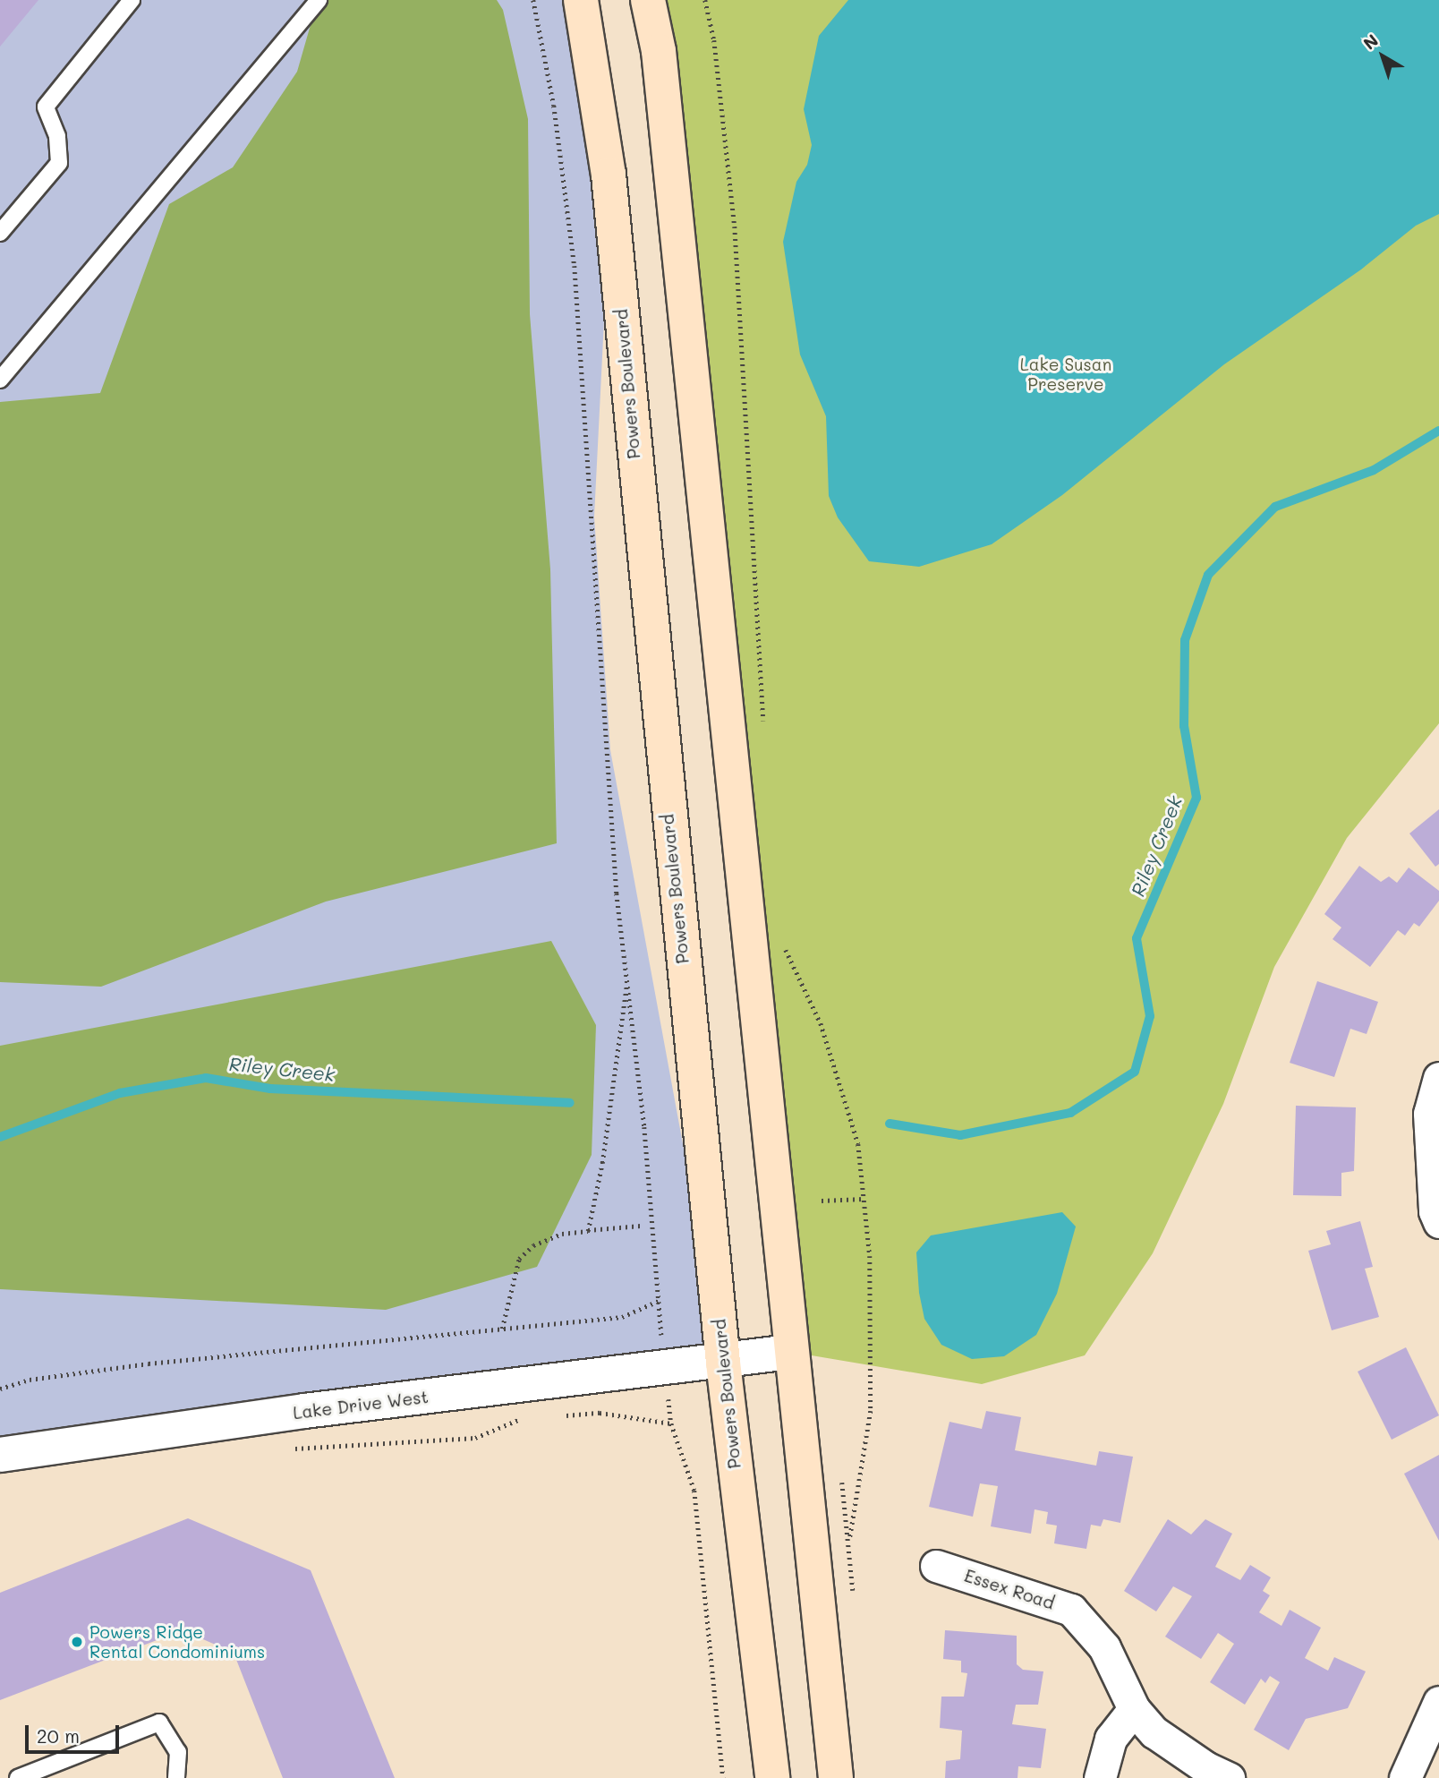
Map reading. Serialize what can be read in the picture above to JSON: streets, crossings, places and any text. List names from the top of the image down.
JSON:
{
  "streets": {
    "main road": ["Powers Boulevard"],
    "street": ["Lake Drive West", "Essex Road"]
  },
  "crossings": [
    ["Powers Boulevard", "Lake Drive West"]
  ],
  "water": ["Riley Creek"],
  "parks": ["Lake Susan Preserve"],
  "places": ["Powers Ridge Rental Condominiums"],
  "scale_bar": "20 m",
  "north": "top left"
}
